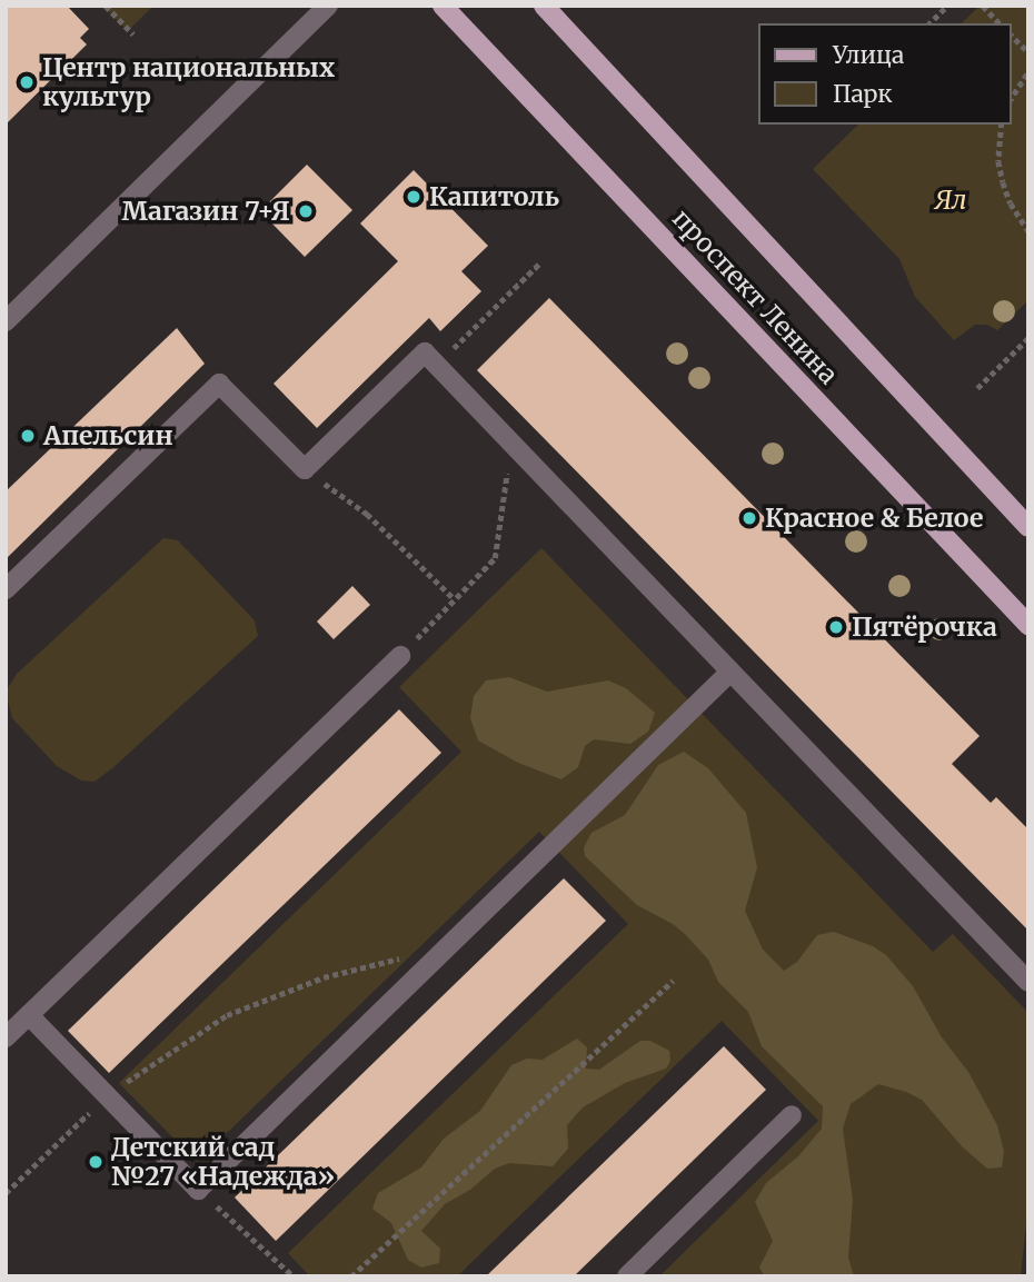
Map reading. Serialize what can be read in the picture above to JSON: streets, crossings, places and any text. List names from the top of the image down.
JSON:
{
  "streets": {
    "main road": ["проспект Ленина"]
  },
  "parks": ["Ял"],
  "places": [
    "Центр национальных культур",
    "Капитоль",
    "Магазин 7+Я",
    "Апельсин",
    "Красное & Белое",
    "Пятёрочка",
    "Детский сад №27 «Надежда»"
  ],
  "legend": ["Улица", "Парк"]
}
